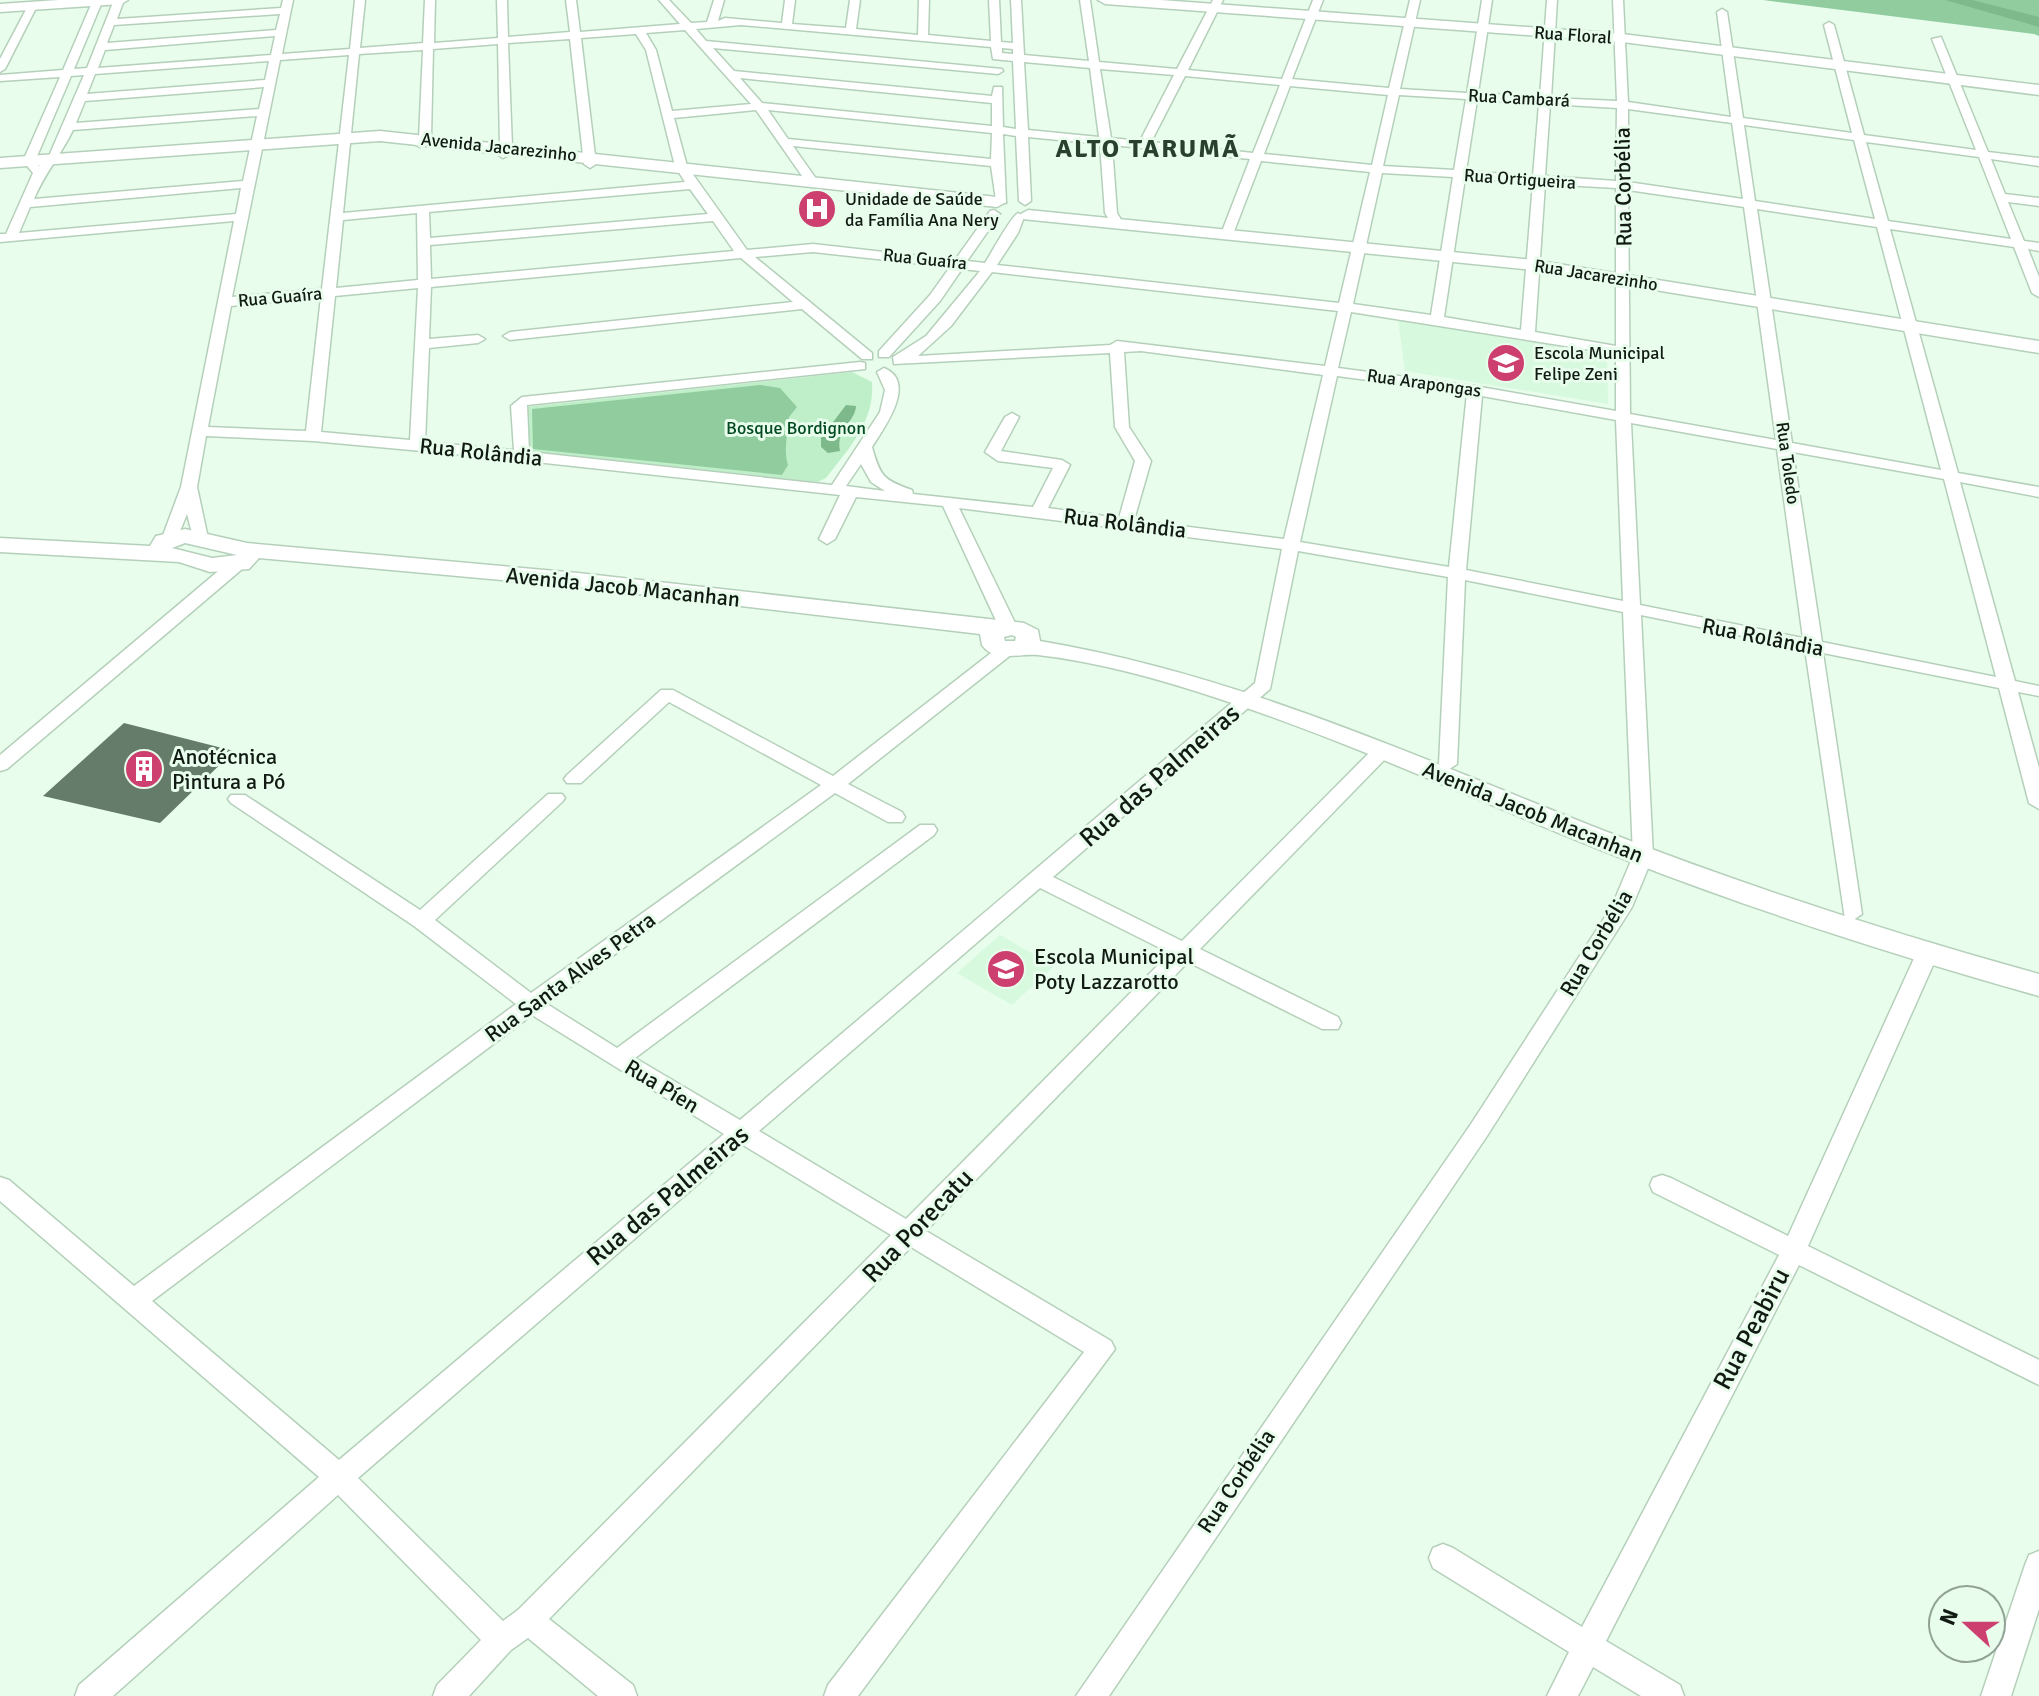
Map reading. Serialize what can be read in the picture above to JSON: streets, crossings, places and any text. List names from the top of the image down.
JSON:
{
  "streets": {
    "street": [
      "Rua Floral",
      "Rua Cambará",
      "Avenida Jacarezinho",
      "Rua Ortigueira",
      "Rua Corbélia",
      "Rua Guaíra",
      "Rua Jacarezinho",
      "Rua Arapongas",
      "Rua Rolândia",
      "Rua Toledo",
      "Avenida Jacob Macanhan",
      "Rua das Palmeiras",
      "Rua Santa Alves Petra",
      "Rua Píen",
      "Rua Porecatu",
      "Rua Peabiru"
    ]
  },
  "crossings": [
    ["Rua Floral", "Rua Corbélia"],
    ["Rua Floral", "Rua Toledo"],
    ["Rua Cambará", "Rua Corbélia"],
    ["Rua Cambará", "Rua Toledo"],
    ["Avenida Jacarezinho", "Rua Jacarezinho"],
    ["Rua Ortigueira", "Rua Corbélia"],
    ["Rua Ortigueira", "Rua Toledo"],
    ["Rua Corbélia", "Rua Guaíra"],
    ["Rua Corbélia", "Rua Jacarezinho"],
    ["Rua Corbélia", "Rua Arapongas"],
    ["Rua Corbélia", "Rua Rolândia"],
    ["Rua Corbélia", "Avenida Jacob Macanhan"],
    ["Rua Jacarezinho", "Rua Toledo"],
    ["Rua Arapongas", "Rua Toledo"],
    ["Rua Rolândia", "Rua Toledo"],
    ["Rua Toledo", "Avenida Jacob Macanhan"],
    ["Avenida Jacob Macanhan", "Rua das Palmeiras"],
    ["Avenida Jacob Macanhan", "Rua Santa Alves Petra"],
    ["Avenida Jacob Macanhan", "Rua Porecatu"],
    ["Avenida Jacob Macanhan", "Rua Peabiru"],
    ["Rua das Palmeiras", "Rua Píen"],
    ["Rua Santa Alves Petra", "Rua Píen"],
    ["Rua Píen", "Rua Porecatu"]
  ],
  "districts": ["ALTO TARUMÃ"],
  "parks": ["Bosque Bordignon"],
  "places": {
    "hospital": ["Unidade de Saúde da Família Ana Nery"],
    "school or university": ["Escola Municipal Felipe Zeni", "Escola Municipal Poty Lazzarotto"],
    "building": ["Anotécnica Pintura a Pó"]
  },
  "north": "left"
}
